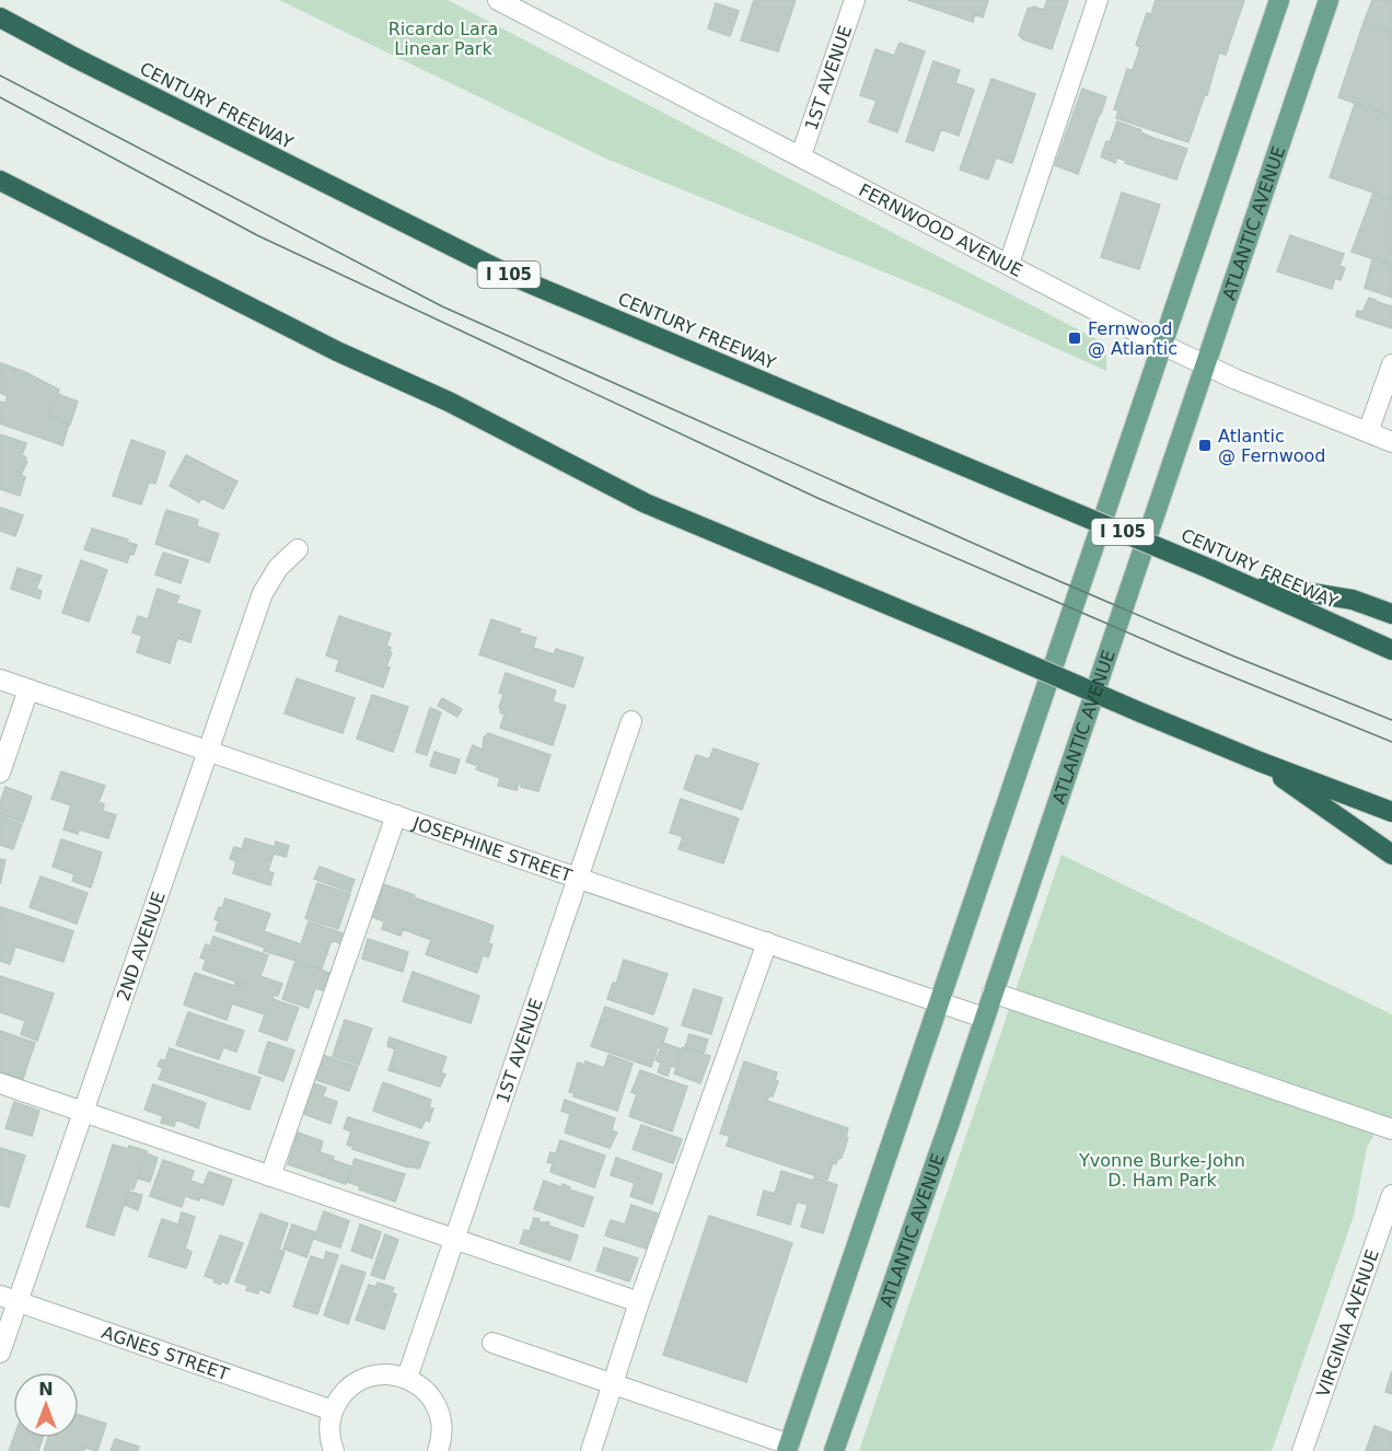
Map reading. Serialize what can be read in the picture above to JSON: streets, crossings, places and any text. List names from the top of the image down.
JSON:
{
  "streets": {
    "highway": ["CENTURY FREEWAY", "I 105"],
    "main road": ["ATLANTIC AVENUE"],
    "street": [
      "1ST AVENUE",
      "FERNWOOD AVENUE",
      "JOSEPHINE STREET",
      "2ND AVENUE",
      "VIRGINIA AVENUE",
      "AGNES STREET"
    ]
  },
  "crossings": [
    ["1ST AVENUE", "FERNWOOD AVENUE"],
    ["1ST AVENUE", "JOSEPHINE STREET"],
    ["ATLANTIC AVENUE", "FERNWOOD AVENUE"],
    ["ATLANTIC AVENUE", "JOSEPHINE STREET"],
    ["JOSEPHINE STREET", "2ND AVENUE"],
    ["2ND AVENUE", "AGNES STREET"]
  ],
  "parks": ["Ricardo Lara Linear Park", "Yvonne Burke-John D. Ham Park"],
  "places": {
    "transit": ["Fernwood @ Atlantic", "Atlantic @ Fernwood"]
  },
  "north": "top"
}
